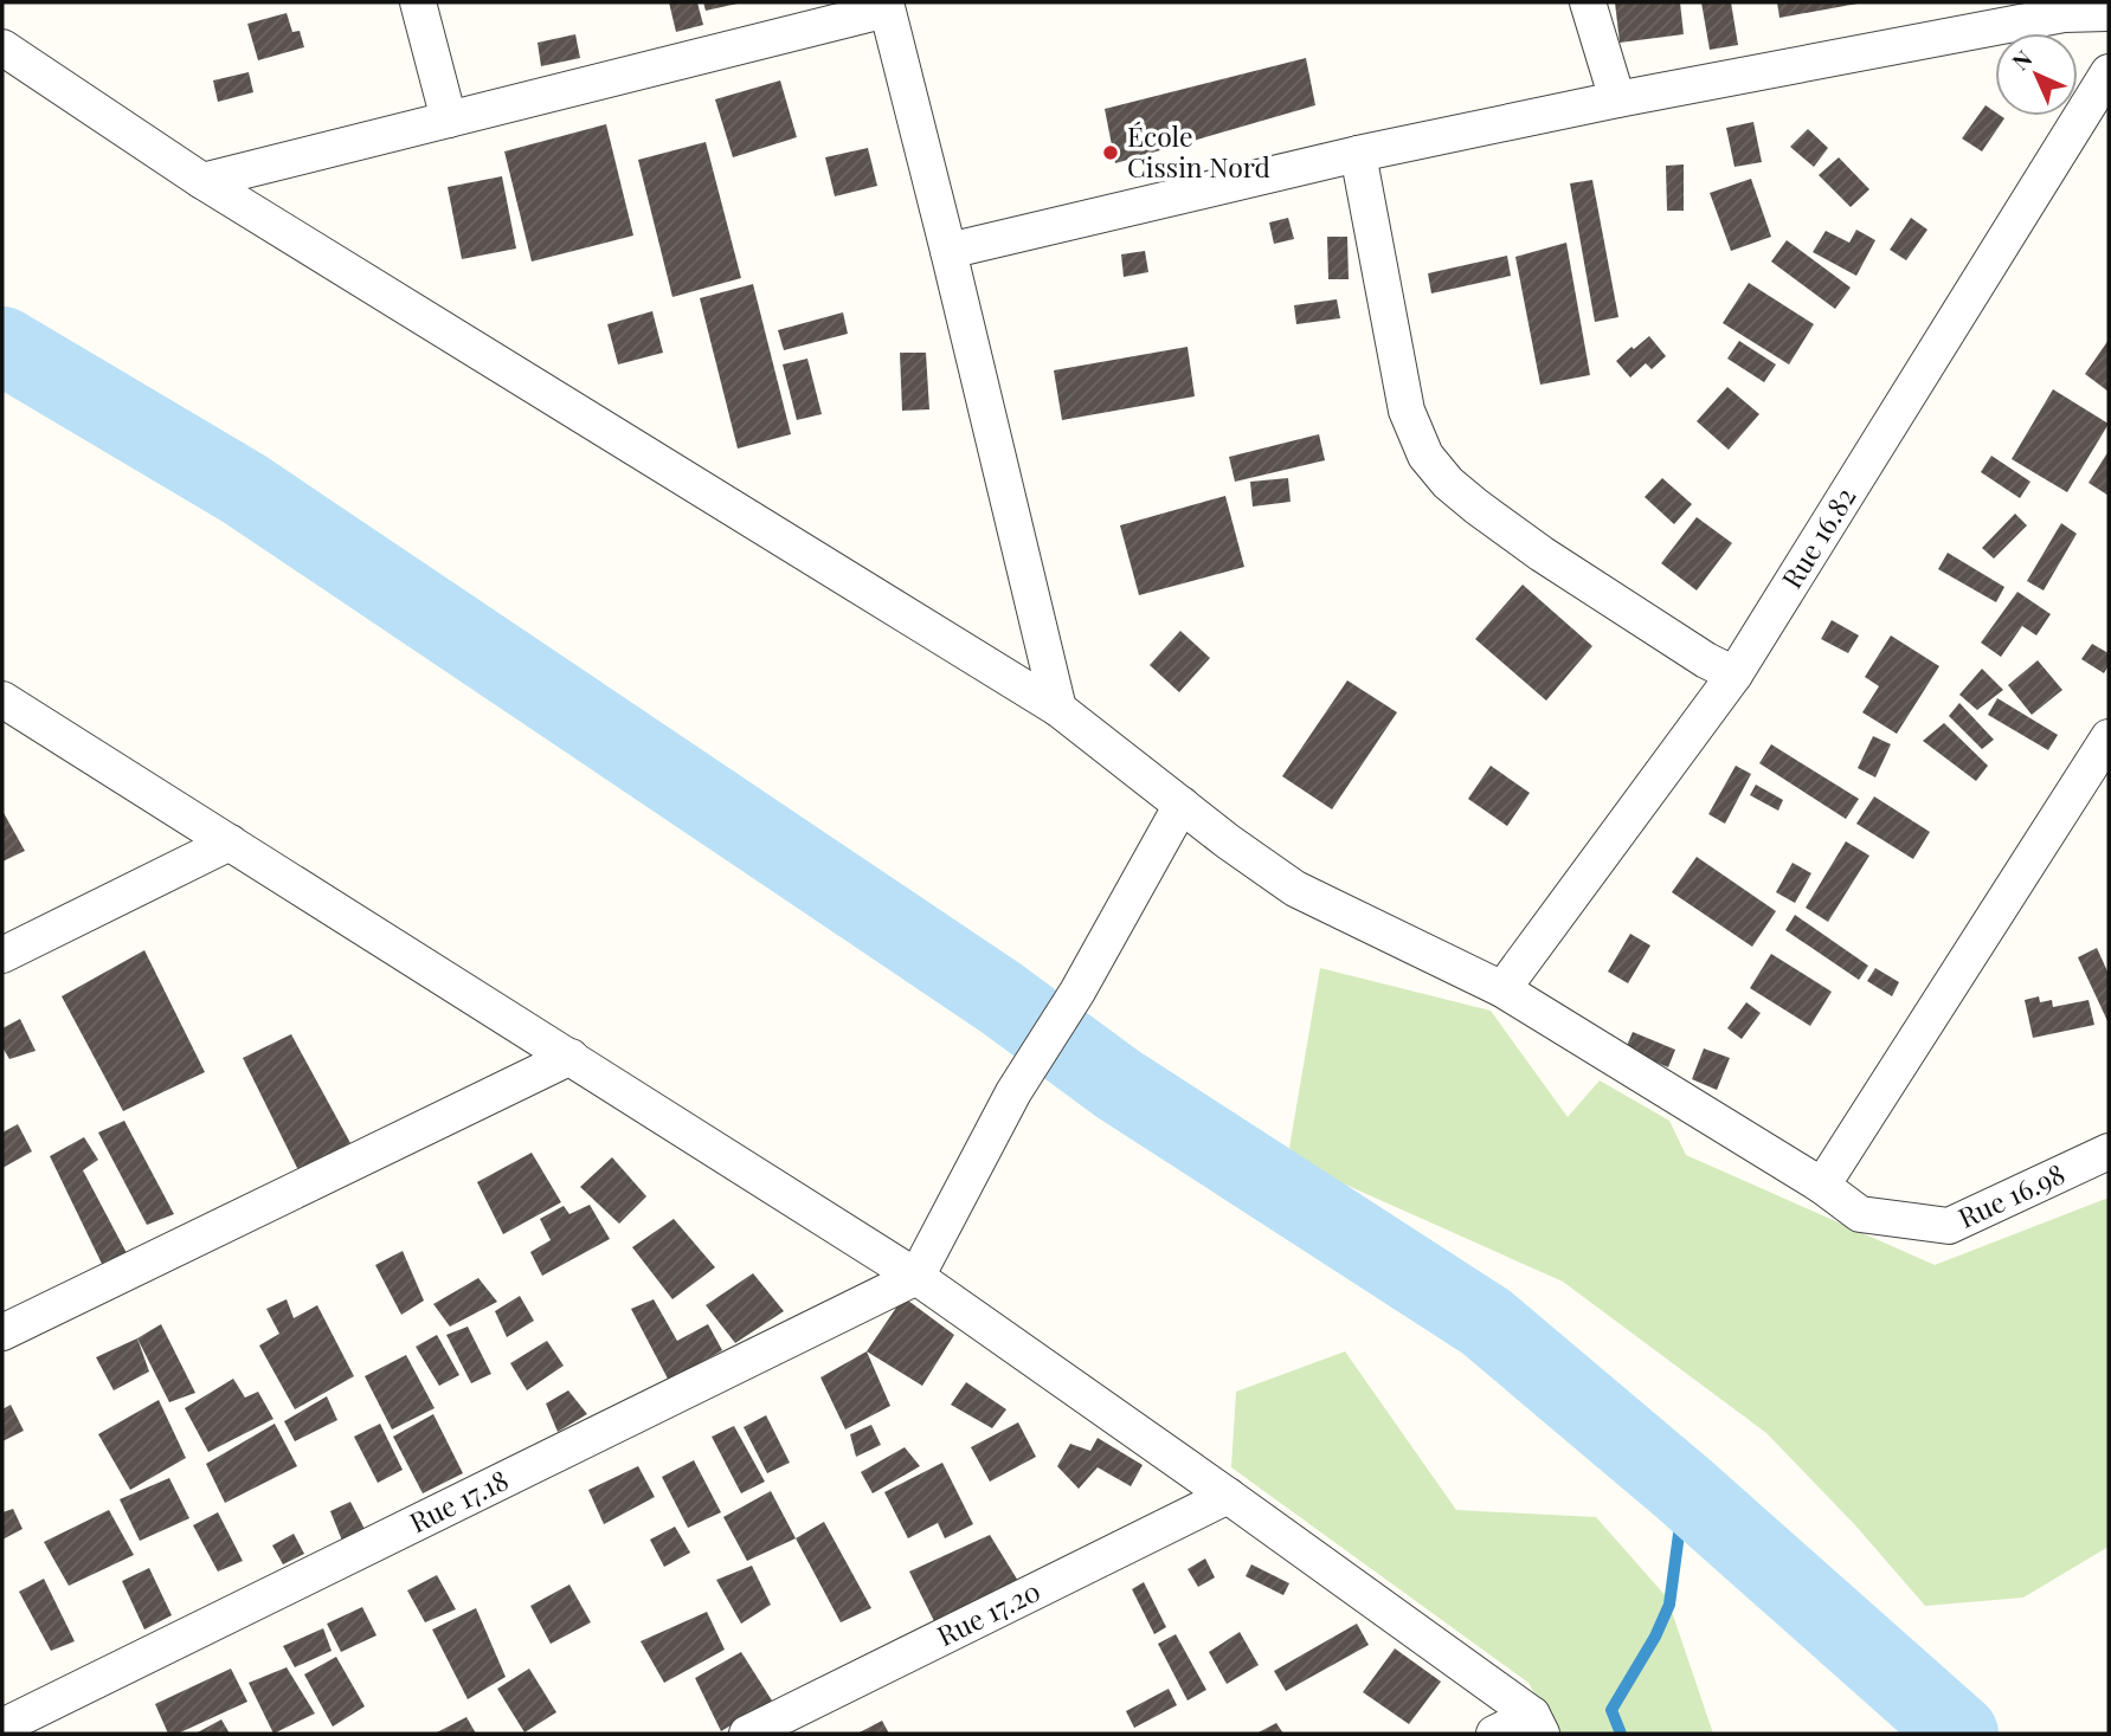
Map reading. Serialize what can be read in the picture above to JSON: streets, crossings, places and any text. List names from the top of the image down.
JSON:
{
  "streets": {
    "street": [
      "Rue 16.82",
      "Rue 16.98",
      "Rue 17.18",
      "Rue 17.20"
    ]
  },
  "crossings": [
    ["Rue 16.82", "Rue 16.98"]
  ],
  "places": ["École Cissin Nord"],
  "north": "top left"
}
